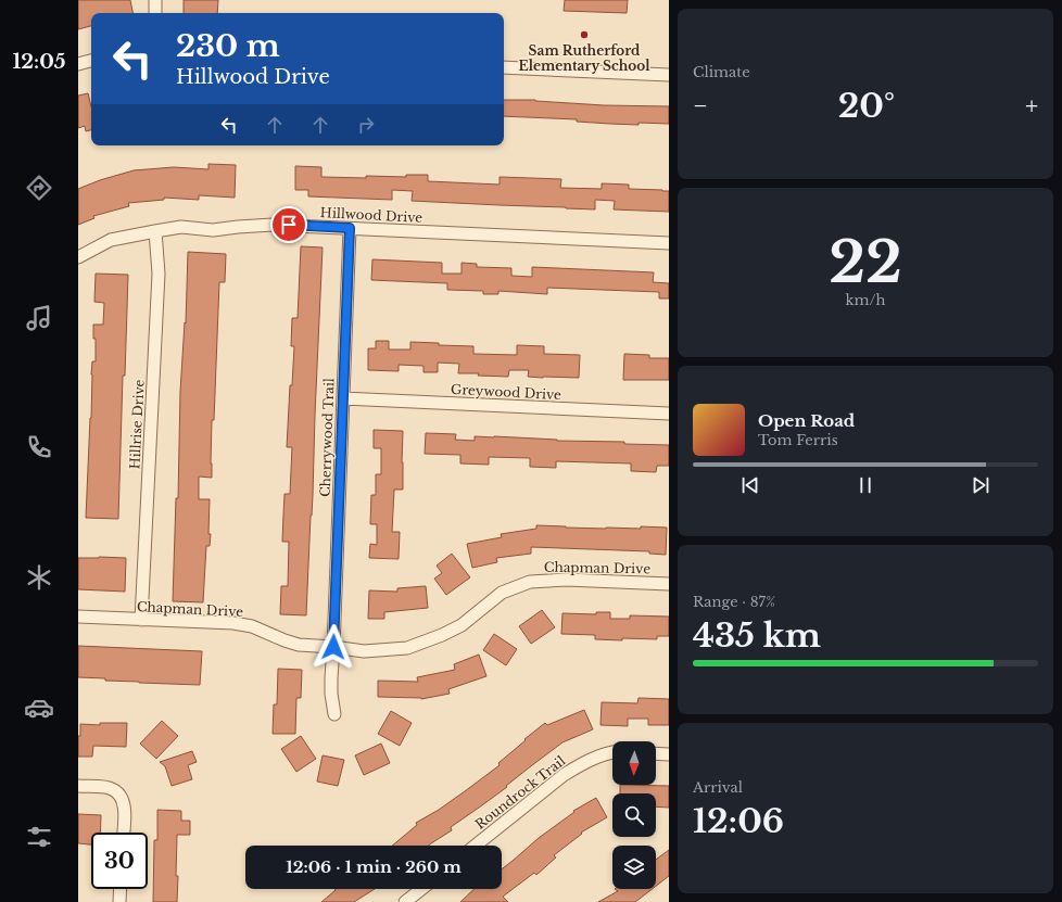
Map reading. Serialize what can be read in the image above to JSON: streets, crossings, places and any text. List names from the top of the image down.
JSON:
{
  "streets": {
    "street": [
      "Hillwood Drive",
      "Greywood Drive",
      "Hillrise Drive",
      "Cherrywood Trail",
      "Chapman Drive",
      "Roundrock Trail"
    ]
  },
  "crossings": [
    ["Hillwood Drive", "Hillrise Drive"],
    ["Hillwood Drive", "Cherrywood Trail"],
    ["Greywood Drive", "Cherrywood Trail"],
    ["Hillrise Drive", "Chapman Drive"],
    ["Cherrywood Trail", "Chapman Drive"]
  ],
  "places": ["Sam Rutherford Elementary School"],
  "north": "bottom",
  "page": {
    "tabs": "12:05",
    "tile": [
      "Climate",
      ["22", "km/h"],
      ["Range · 87%", "435 km"],
      ["Arrival", "12:06"]
    ],
    "turn": ["230 m", "Hillwood Drive"],
    "heat": ["−", "20°", "+"],
    "song": ["Open Road", "Tom Ferris"],
    "limit": "30",
    "trip": "12:06 · 1 min · 260 m"
  }
}
